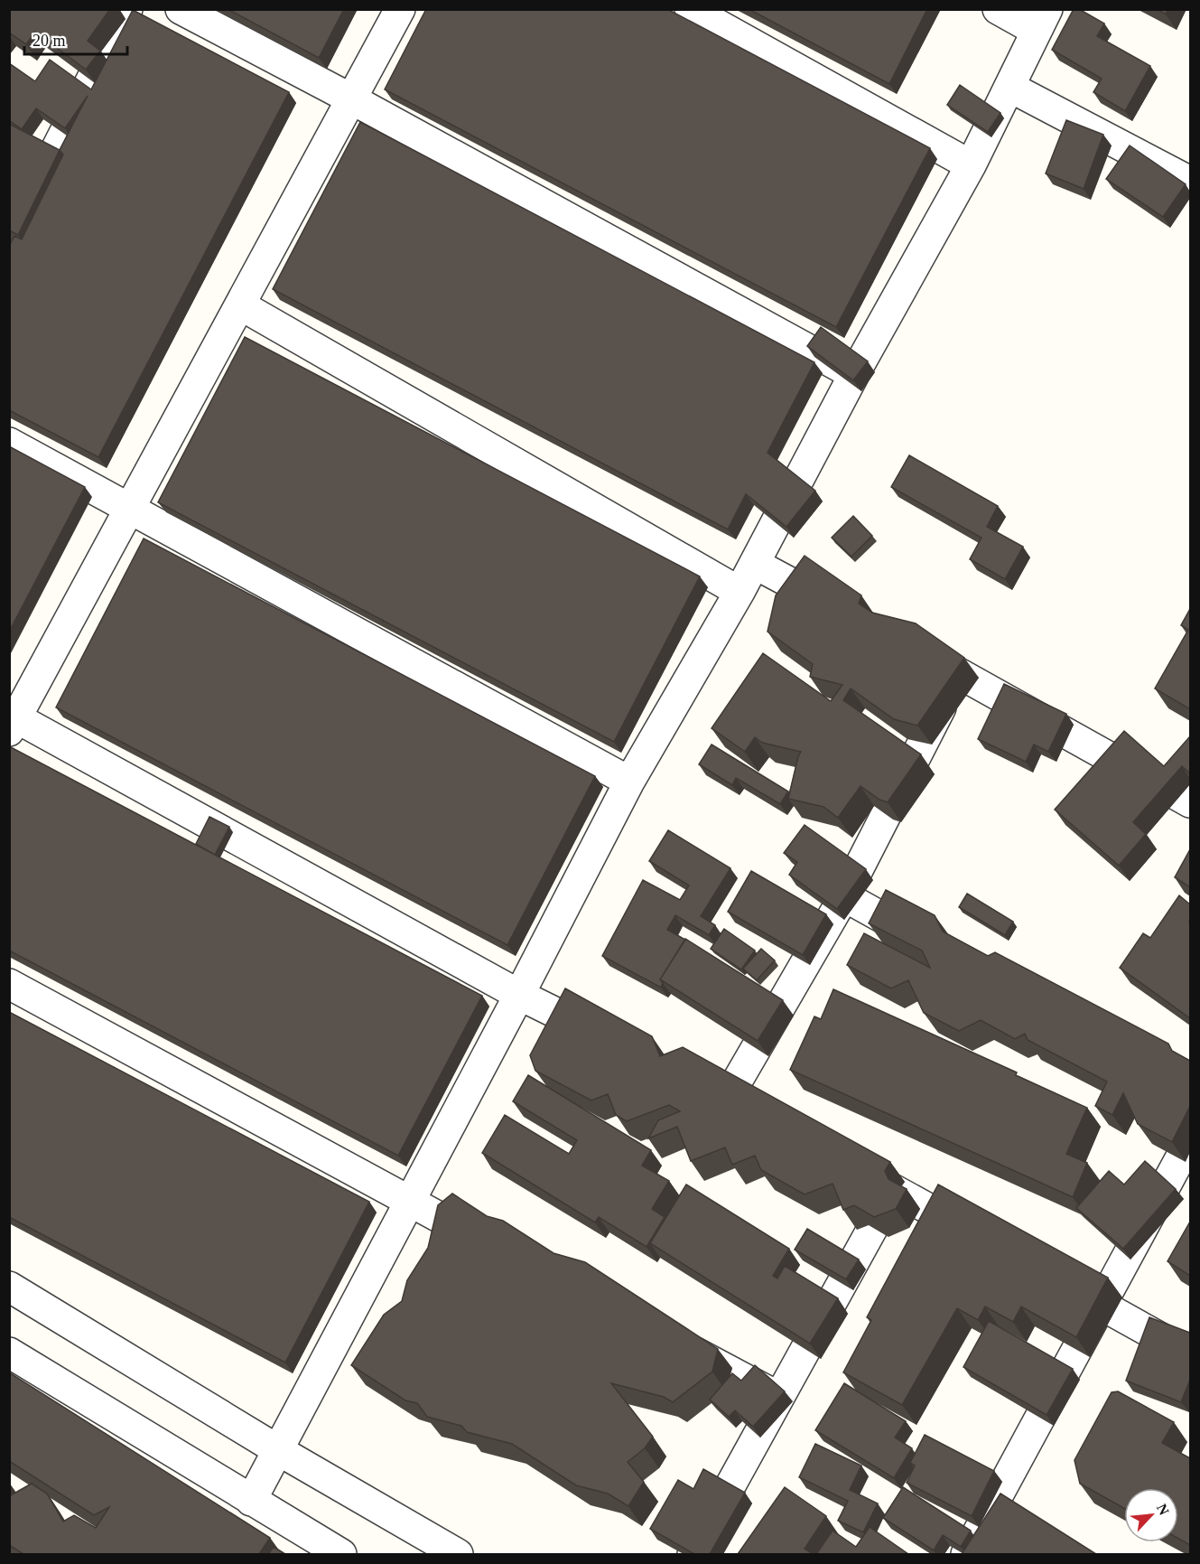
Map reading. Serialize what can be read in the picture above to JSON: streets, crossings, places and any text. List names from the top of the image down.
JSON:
{
  "scale_bar": "20 m",
  "north": "top right"
}
